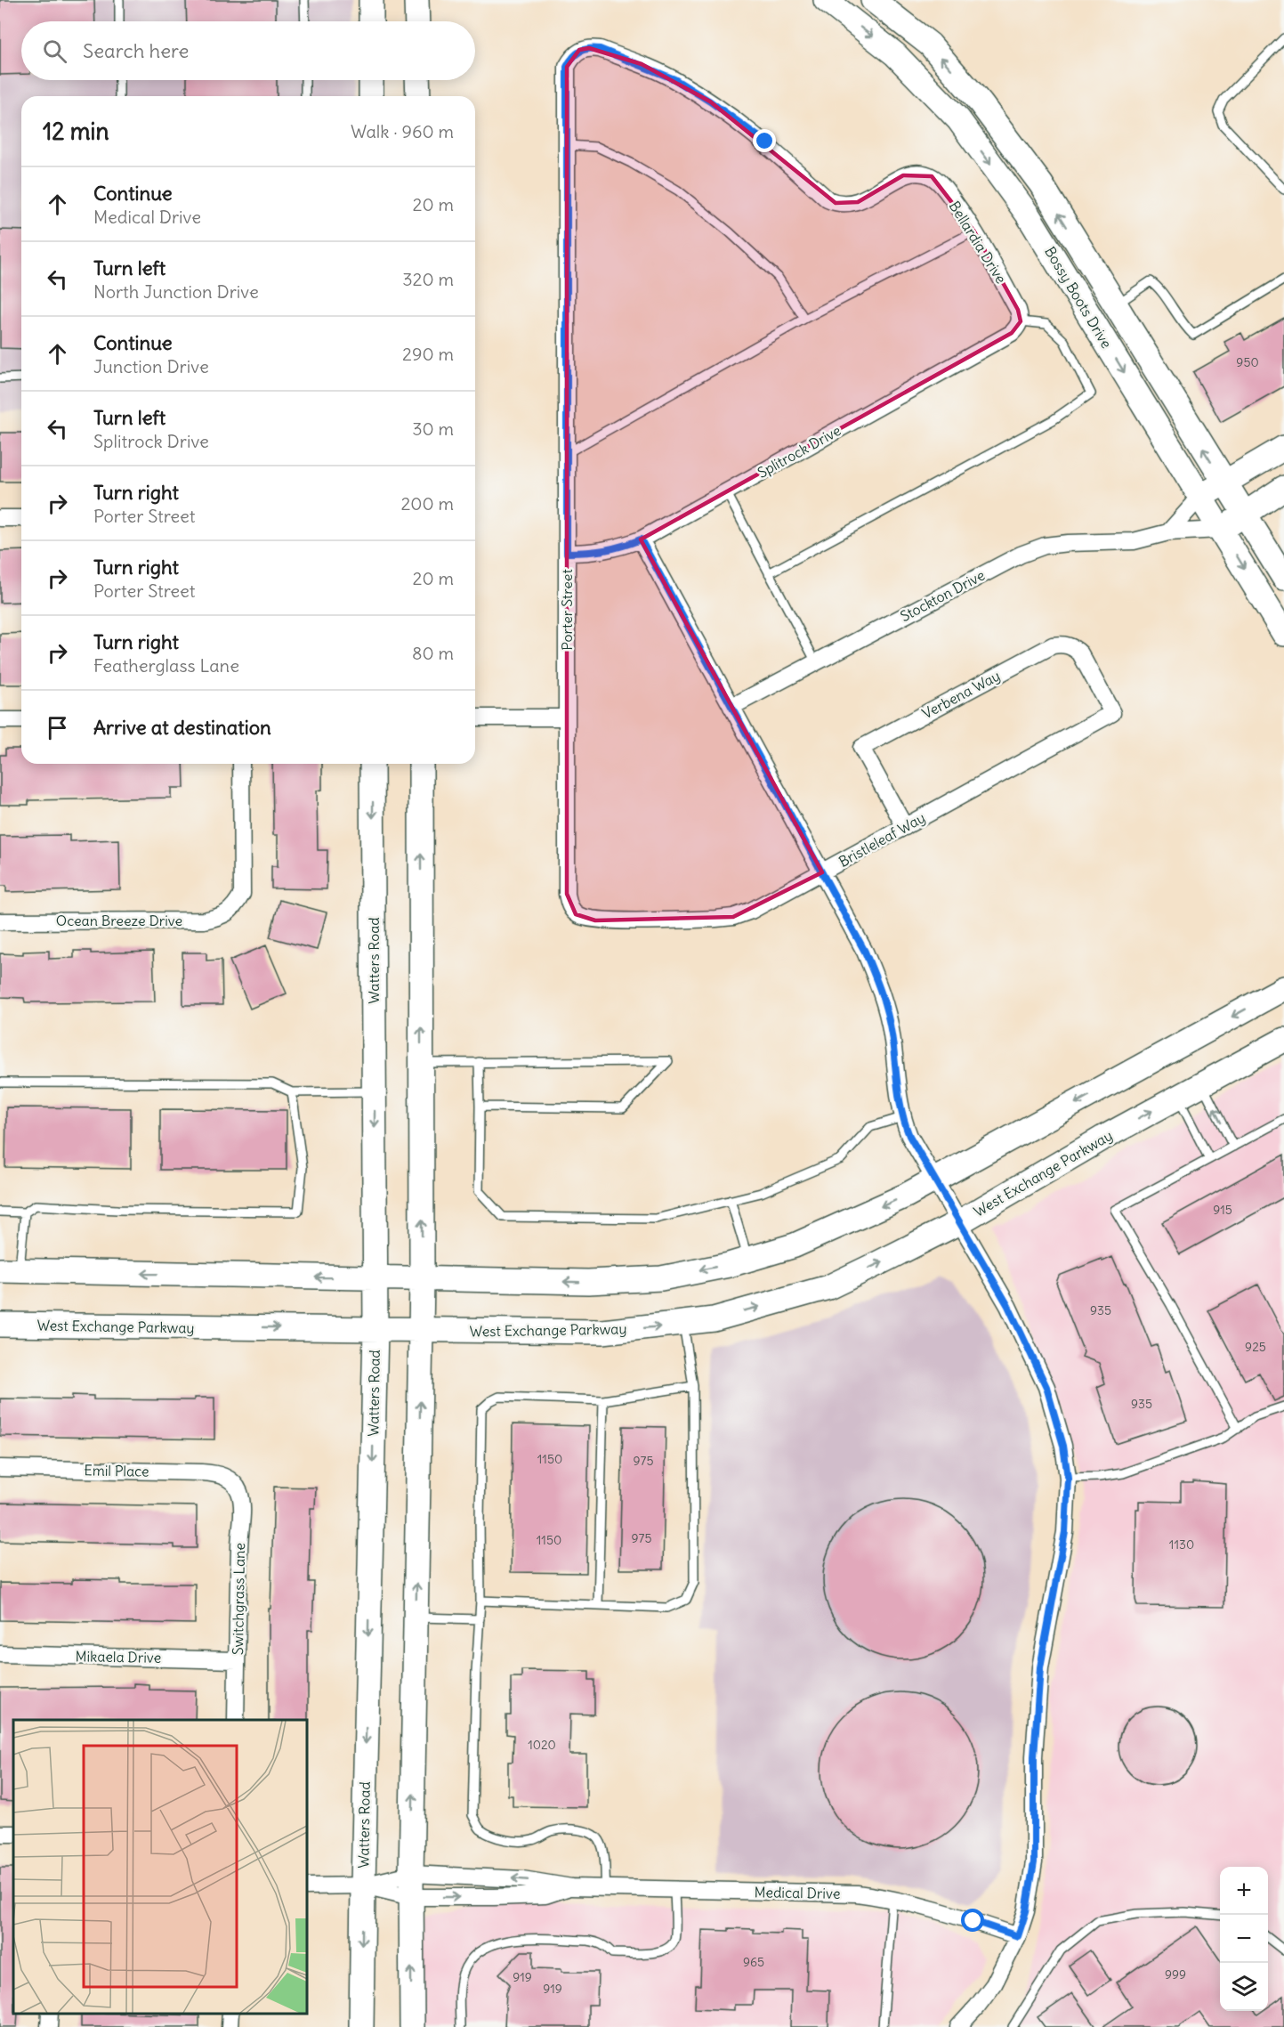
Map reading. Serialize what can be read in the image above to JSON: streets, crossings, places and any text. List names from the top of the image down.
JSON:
{
  "streets": {
    "main road": [
      "Bossy Boots Drive",
      "Stockton Drive",
      "Watters Road",
      "West Exchange Parkway"
    ],
    "street": [
      "Bellardia Drive",
      "Splitrock Drive",
      "Porter Street",
      "Verbena Way",
      "Bristleleaf Way",
      "Ocean Breeze Drive",
      "Emil Place",
      "Switchgrass Lane",
      "Mikaela Drive",
      "Medical Drive"
    ]
  },
  "crossings": [
    ["Bellardia Drive", "Splitrock Drive"],
    ["Bellardia Drive", "Porter Street"],
    ["Bossy Boots Drive", "Stockton Drive"],
    ["Splitrock Drive", "Porter Street"],
    ["Porter Street", "Bristleleaf Way"],
    ["Verbena Way", "Bristleleaf Way"],
    ["Watters Road", "West Exchange Parkway"],
    ["Watters Road", "Medical Drive"],
    ["Emil Place", "Switchgrass Lane"],
    ["Switchgrass Lane", "Mikaela Drive"]
  ],
  "house_numbers": [
    "950",
    "915",
    "935",
    "925",
    "935",
    "1150",
    "975",
    "975",
    "1150",
    "1130",
    "1020",
    "965",
    "999",
    "919",
    "919"
  ],
  "page": {
    "search": "Search here",
    "heading": ["12 min", "Walk · 960 m"],
    "list": [
      ["Continue", "Medical Drive", "20 m"],
      ["Turn left", "North Junction Drive", "320 m"],
      ["Continue", "Junction Drive", "290 m"],
      ["Turn left", "Splitrock Drive", "30 m"],
      ["Turn right", "Porter Street", "200 m"],
      ["Turn right", "Porter Street", "20 m"],
      ["Turn right", "Featherglass Lane", "80 m"],
      "Arrive at destination"
    ],
    "map_buttons": ["+", "−"]
  }
}
